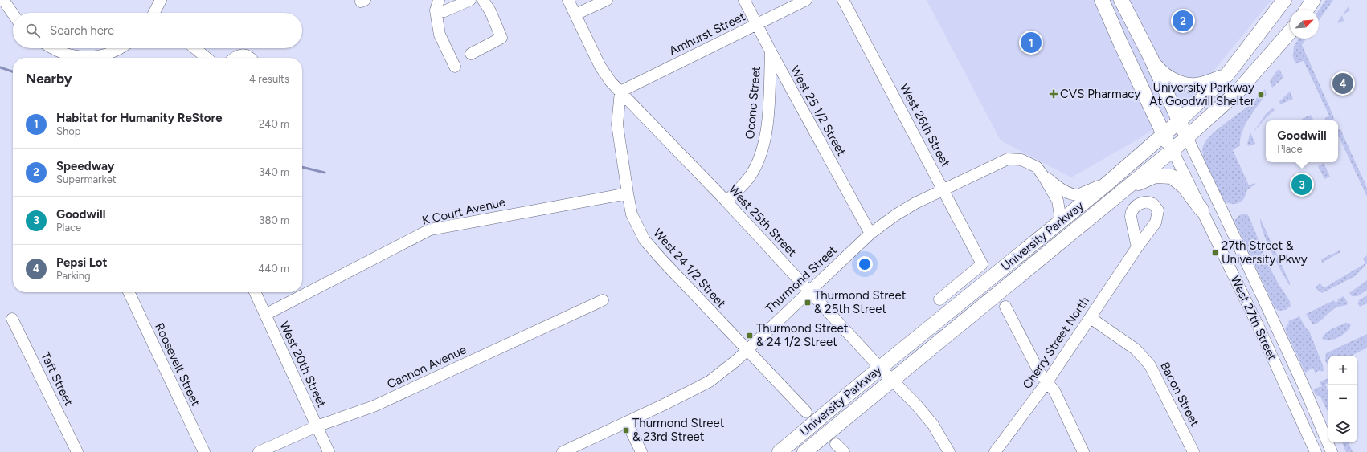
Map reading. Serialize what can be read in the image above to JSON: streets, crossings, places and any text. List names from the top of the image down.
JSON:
{
  "streets": {
    "main road": ["University Parkway", "West 27th Street"],
    "street": [
      "Amhurst Street",
      "Ocono Street",
      "West 25 1/2 Street",
      "West 26th Street",
      "K Court Avenue",
      "West 25th Street",
      "West 24 1/2 Street",
      "Thurmond Street",
      "Cherry Street North",
      "Roosevelt Street",
      "West 20th Street",
      "Cannon Avenue",
      "Taft Street",
      "Bacon Street"
    ]
  },
  "crossings": [
    ["Amhurst Street", "West 25 1/2 Street"],
    ["Amhurst Street", "West 25th Street"],
    ["Amhurst Street", "West 24 1/2 Street"],
    ["Ocono Street", "West 25 1/2 Street"],
    ["Ocono Street", "West 25th Street"],
    ["West 25 1/2 Street", "Thurmond Street"],
    ["West 26th Street", "Thurmond Street"],
    ["K Court Avenue", "West 24 1/2 Street"],
    ["K Court Avenue", "West 20th Street"],
    ["West 25th Street", "University Parkway"],
    ["West 25th Street", "West 24 1/2 Street"],
    ["West 25th Street", "Thurmond Street"],
    ["University Parkway", "Thurmond Street"],
    ["University Parkway", "West 27th Street"],
    ["West 24 1/2 Street", "Thurmond Street"],
    ["Cherry Street North", "Bacon Street"],
    ["West 20th Street", "Cannon Avenue"]
  ],
  "places": {
    "health": ["CVS Pharmacy"],
    "transit": [
      "University Parkway At Goodwill Shelter",
      "27th Street & University Pkwy",
      "Thurmond Street & 25th Street",
      "Thurmond Street & 24 1/2 Street",
      "Thurmond Street & 23rd Street"
    ]
  },
  "north": "top right",
  "page": {
    "pins": [
      "2",
      "1",
      "4",
      "3"
    ],
    "search": "Search here",
    "heading": ["Nearby", "4 results"],
    "list": [
      {
        "mark": "1",
        "name": "Habitat for Humanity ReStore",
        "note": "Shop",
        "value": "240 m"
      },
      {
        "mark": "2",
        "name": "Speedway",
        "note": "Supermarket",
        "value": "340 m"
      },
      {
        "mark": "3",
        "name": "Goodwill",
        "note": "Place",
        "value": "380 m"
      },
      {
        "mark": "4",
        "name": "Pepsi Lot",
        "note": "Parking",
        "value": "440 m"
      }
    ],
    "popup": ["Goodwill", "Place"],
    "map_buttons": ["+", "−"]
  }
}
